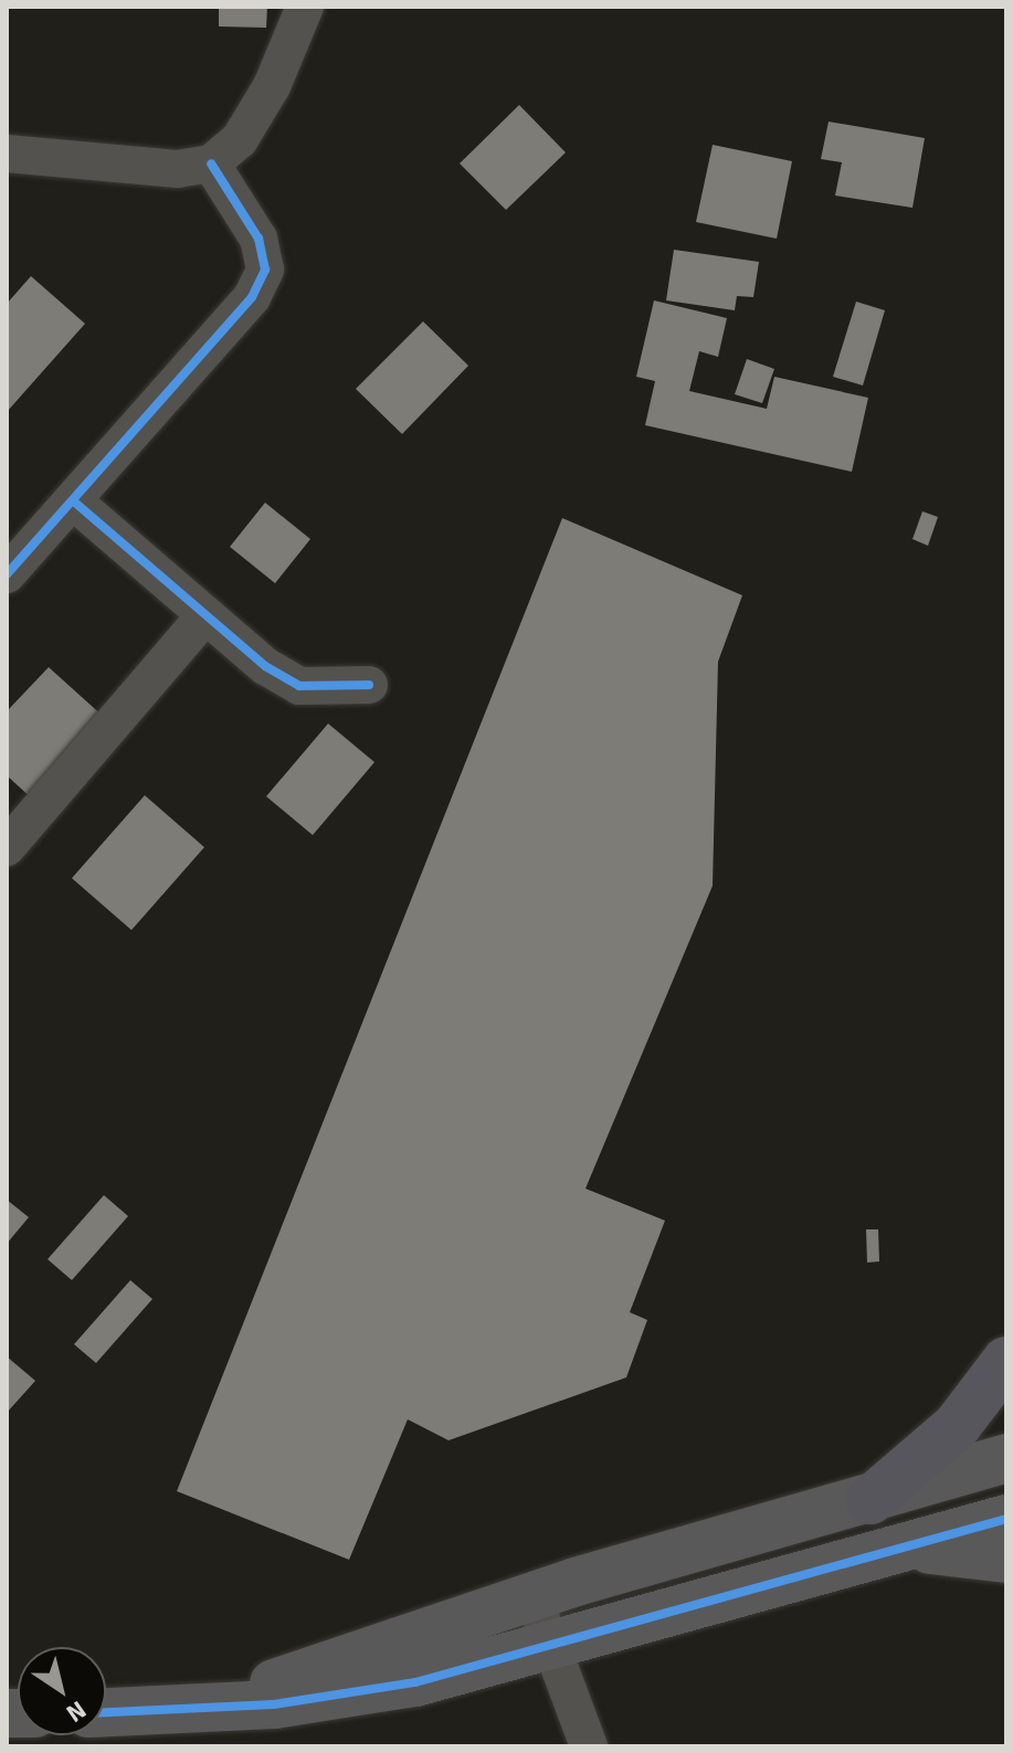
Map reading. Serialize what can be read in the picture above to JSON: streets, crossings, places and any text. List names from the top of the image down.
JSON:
{
  "north": "bottom right"
}
